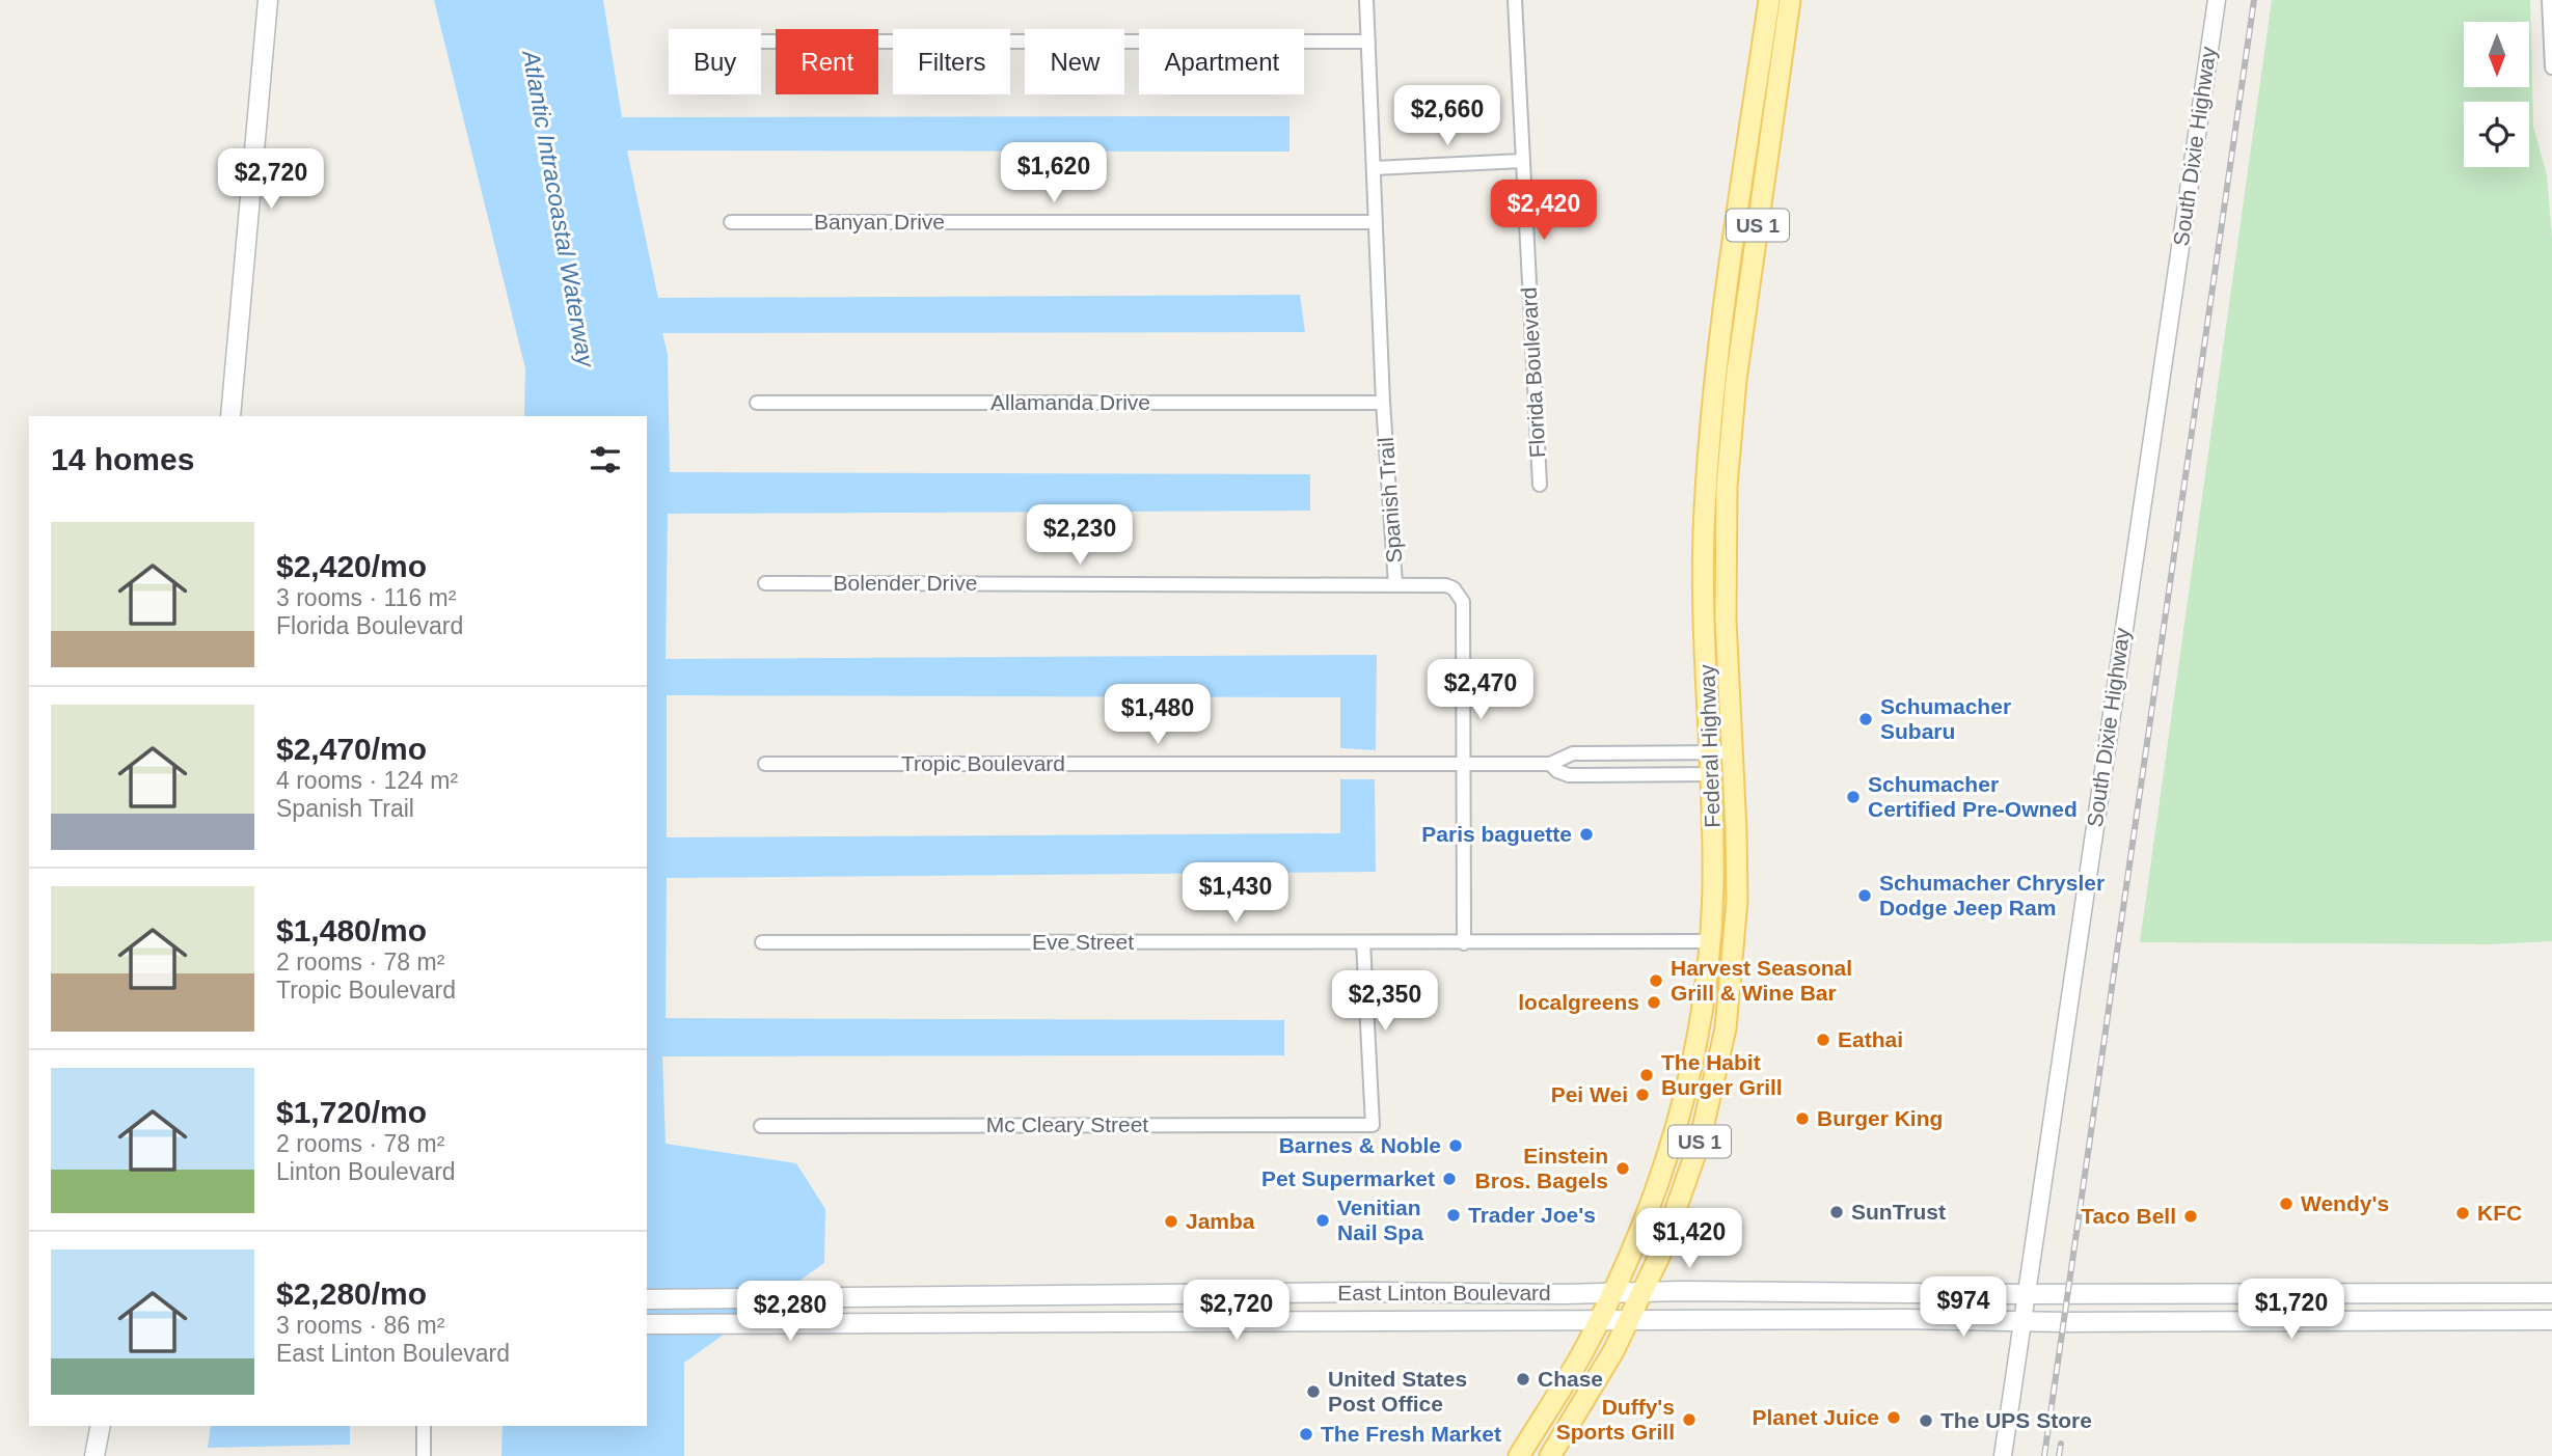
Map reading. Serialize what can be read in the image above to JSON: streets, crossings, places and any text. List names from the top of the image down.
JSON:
{
  "streets": {
    "main road": ["US 1", "Federal Highway", "East Linton Boulevard"],
    "street": [
      "South Dixie Highway",
      "Banyan Drive",
      "Florida Boulevard",
      "Allamanda Drive",
      "Spanish Trail",
      "Bolender Drive",
      "Tropic Boulevard",
      "Eve Street",
      "Mc Cleary Street"
    ]
  },
  "crossings": [
    ["South Dixie Highway", "East Linton Boulevard"],
    ["Banyan Drive", "Spanish Trail"],
    ["Allamanda Drive", "Spanish Trail"],
    ["Spanish Trail", "Bolender Drive"],
    ["Spanish Trail", "Tropic Boulevard"],
    ["Spanish Trail", "Eve Street"],
    ["Federal Highway", "Tropic Boulevard"],
    ["Federal Highway", "Eve Street"],
    ["Federal Highway", "East Linton Boulevard"],
    ["Eve Street", "Mc Cleary Street"]
  ],
  "water": ["Atlantic Intracoastal Waterway"],
  "places": [
    "Schumacher Subaru",
    "Schumacher Certified Pre-Owned",
    "Paris baguette",
    "Schumacher Chrysler Dodge Jeep Ram",
    "Harvest Seasonal Grill & Wine Bar",
    "localgreens",
    "Eathai",
    "The Habit Burger Grill",
    "Pei Wei",
    "Burger King",
    "Barnes & Noble",
    "Einstein Bros. Bagels",
    "Pet Supermarket",
    "Wendy's",
    "SunTrust",
    "KFC",
    "Trader Joe's",
    "Taco Bell",
    "Venitian Nail Spa",
    "Jamba",
    "Chase",
    "United States Post Office",
    "Planet Juice",
    "Duffy's Sports Grill",
    "The UPS Store",
    "The Fresh Market"
  ],
  "north": "bottom",
  "page": {
    "chip": [
      "Buy",
      "Rent",
      "Filters",
      "New",
      "Apartment"
    ],
    "price": [
      "$2,660",
      "$1,620",
      "$2,720",
      "$2,420",
      "$2,230",
      "$2,470",
      "$1,480",
      "$1,430",
      "$2,350",
      "$1,420",
      "$974",
      "$1,720",
      "$2,720",
      "$2,280"
    ],
    "heading": "14 homes",
    "list": [
      {
        "name": "$2,420/mo",
        "note": "3 rooms · 116 m² · Florida Boulevard"
      },
      {
        "name": "$2,470/mo",
        "note": "4 rooms · 124 m² · Spanish Trail"
      },
      {
        "name": "$1,480/mo",
        "note": "2 rooms · 78 m² · Tropic Boulevard"
      },
      {
        "name": "$1,720/mo",
        "note": "2 rooms · 78 m² · Linton Boulevard"
      },
      {
        "name": "$2,280/mo",
        "note": "3 rooms · 86 m² · East Linton Boulevard"
      }
    ]
  }
}
